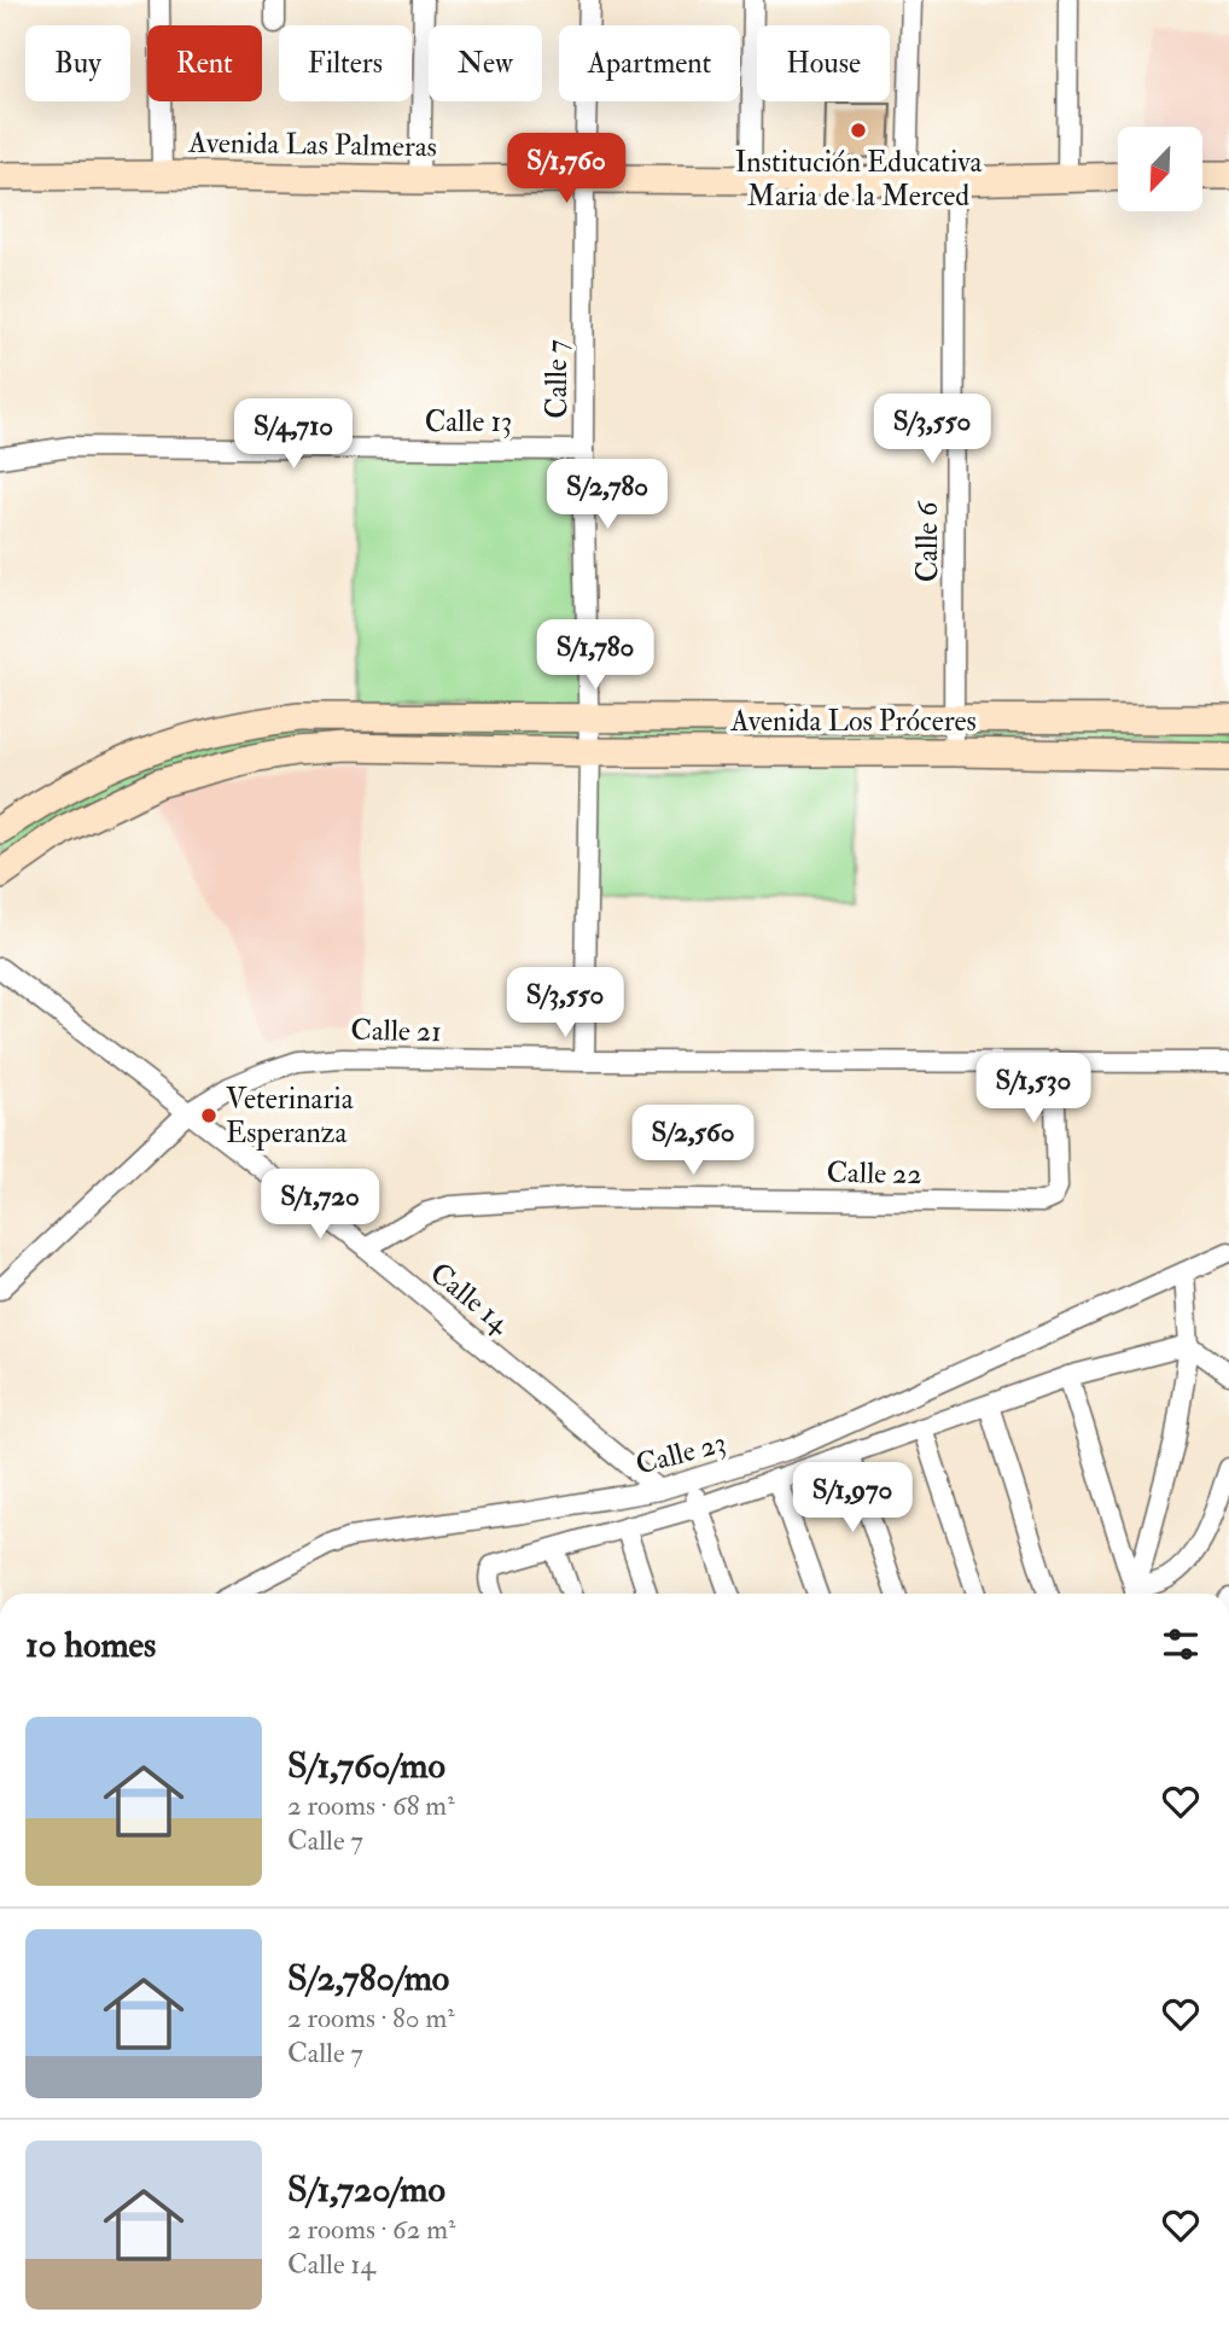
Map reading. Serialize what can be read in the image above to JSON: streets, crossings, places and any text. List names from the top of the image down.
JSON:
{
  "streets": {
    "main road": ["Avenida Las Palmeras", "Avenida Los Próceres"],
    "street": [
      "Calle 7",
      "Calle 13",
      "Calle 6",
      "Calle 21",
      "Calle 22",
      "Calle 14",
      "Calle 23"
    ]
  },
  "crossings": [
    ["Avenida Las Palmeras", "Calle 7"],
    ["Avenida Las Palmeras", "Calle 6"],
    ["Calle 7", "Calle 13"],
    ["Calle 7", "Avenida Los Próceres"],
    ["Calle 7", "Calle 21"],
    ["Calle 6", "Avenida Los Próceres"],
    ["Calle 21", "Calle 22"],
    ["Calle 21", "Calle 14"],
    ["Calle 22", "Calle 14"],
    ["Calle 14", "Calle 23"]
  ],
  "places": ["Institución Educativa Maria de la Merced", "Veterinaria Esperanza"],
  "north": "bottom left",
  "page": {
    "chip": [
      "Buy",
      "Rent",
      "Filters",
      "New",
      "Apartment",
      "House"
    ],
    "price": [
      "S/1,760",
      "S/3,550",
      "S/4,710",
      "S/2,780",
      "S/1,780",
      "S/3,550",
      "S/1,530",
      "S/2,560",
      "S/1,720",
      "S/1,970"
    ],
    "heading": "10 homes",
    "list": [
      {
        "name": "S/1,760/mo",
        "note": "2 rooms · 68 m² · Calle 7"
      },
      {
        "name": "S/2,780/mo",
        "note": "2 rooms · 80 m² · Calle 7"
      },
      {
        "name": "S/1,720/mo",
        "note": "2 rooms · 62 m² · Calle 14"
      }
    ]
  }
}
